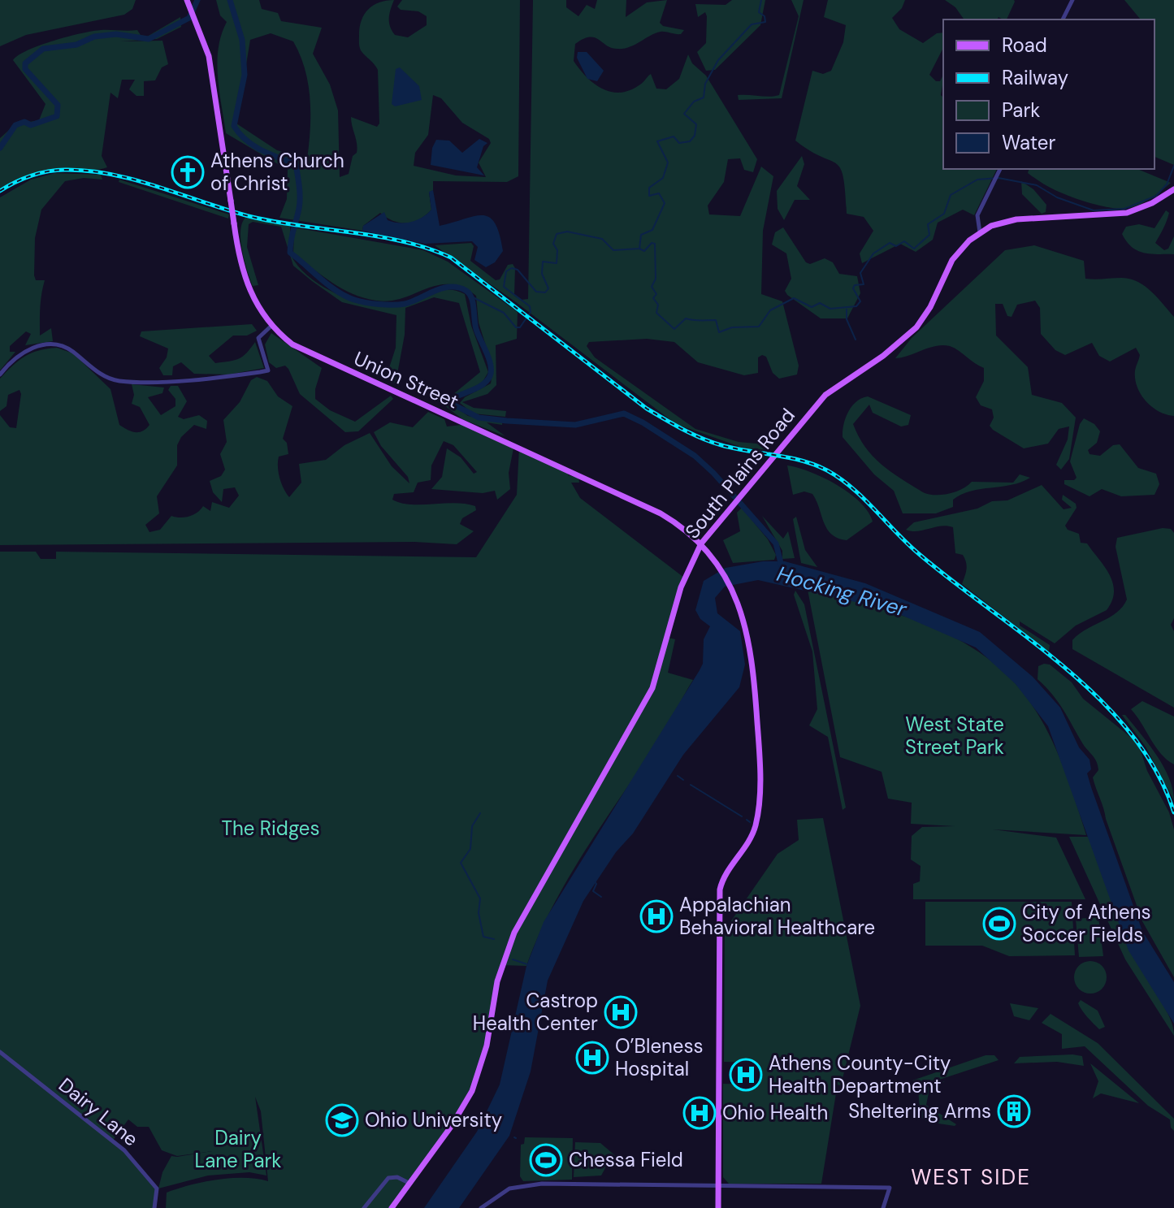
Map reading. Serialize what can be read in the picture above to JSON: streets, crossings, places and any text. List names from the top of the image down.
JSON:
{
  "streets": {
    "main road": ["Union Street", "South Plains Road"],
    "street": ["Dairy Lane"]
  },
  "crossings": [
    ["Union Street", "South Plains Road"]
  ],
  "districts": ["WEST SIDE"],
  "water": ["Hocking River"],
  "parks": ["West State Street Park", "The Ridges", "Dairy Lane Park"],
  "places": {
    "church": ["Athens Church of Christ"],
    "hospital": [
      "Appalachian Behavioral Healthcare",
      "Castrop Health Center",
      "O’Bleness Hospital",
      "Athens County-City Health Department",
      "Ohio Health"
    ],
    "sports": ["City of Athens Soccer Fields", "Chessa Field"],
    "building": ["Sheltering Arms"],
    "school or university": ["Ohio University"]
  },
  "legend": [
    "Road",
    "Railway",
    "Park",
    "Water"
  ]
}
